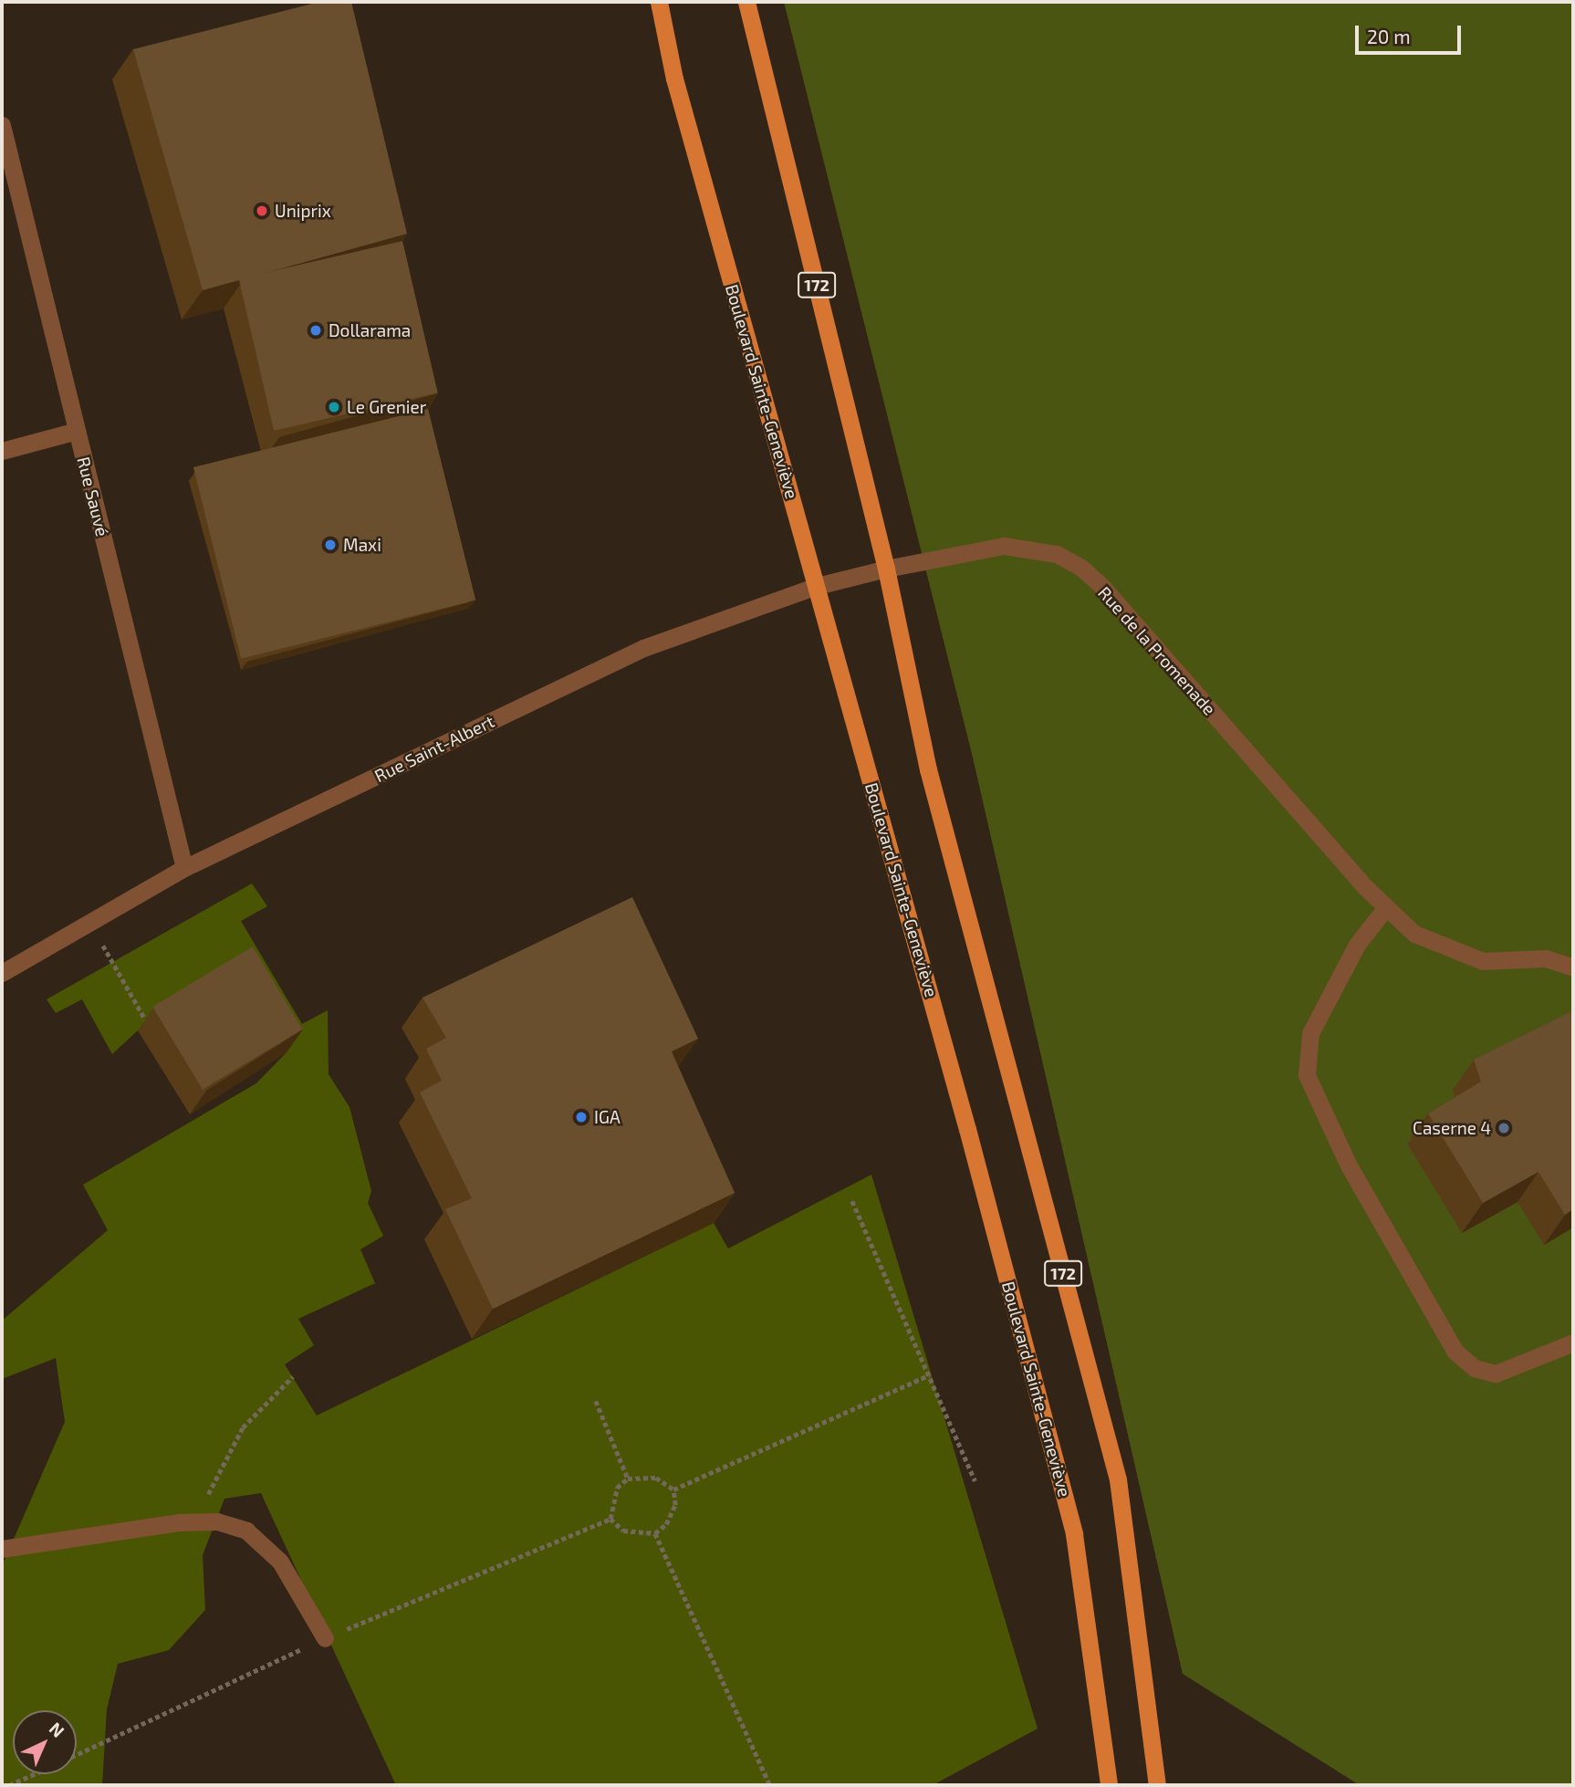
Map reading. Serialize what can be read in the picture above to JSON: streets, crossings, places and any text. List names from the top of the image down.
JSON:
{
  "streets": {
    "main road": ["172", "Boulevard Sainte-Geneviève"],
    "street": ["Rue Sauvé", "Rue de la Promenade", "Rue Saint-Albert"]
  },
  "crossings": [
    ["172", "Rue de la Promenade"],
    ["172", "Rue Saint-Albert"],
    ["Boulevard Sainte-Geneviève", "Rue Saint-Albert"],
    ["Rue Sauvé", "Rue Saint-Albert"],
    ["Rue de la Promenade", "Rue Saint-Albert"]
  ],
  "places": [
    "Uniprix",
    "Dollarama",
    "Le Grenier",
    "Maxi",
    "IGA",
    "Caserne 4"
  ],
  "scale_bar": "20 m",
  "north": "top right"
}
